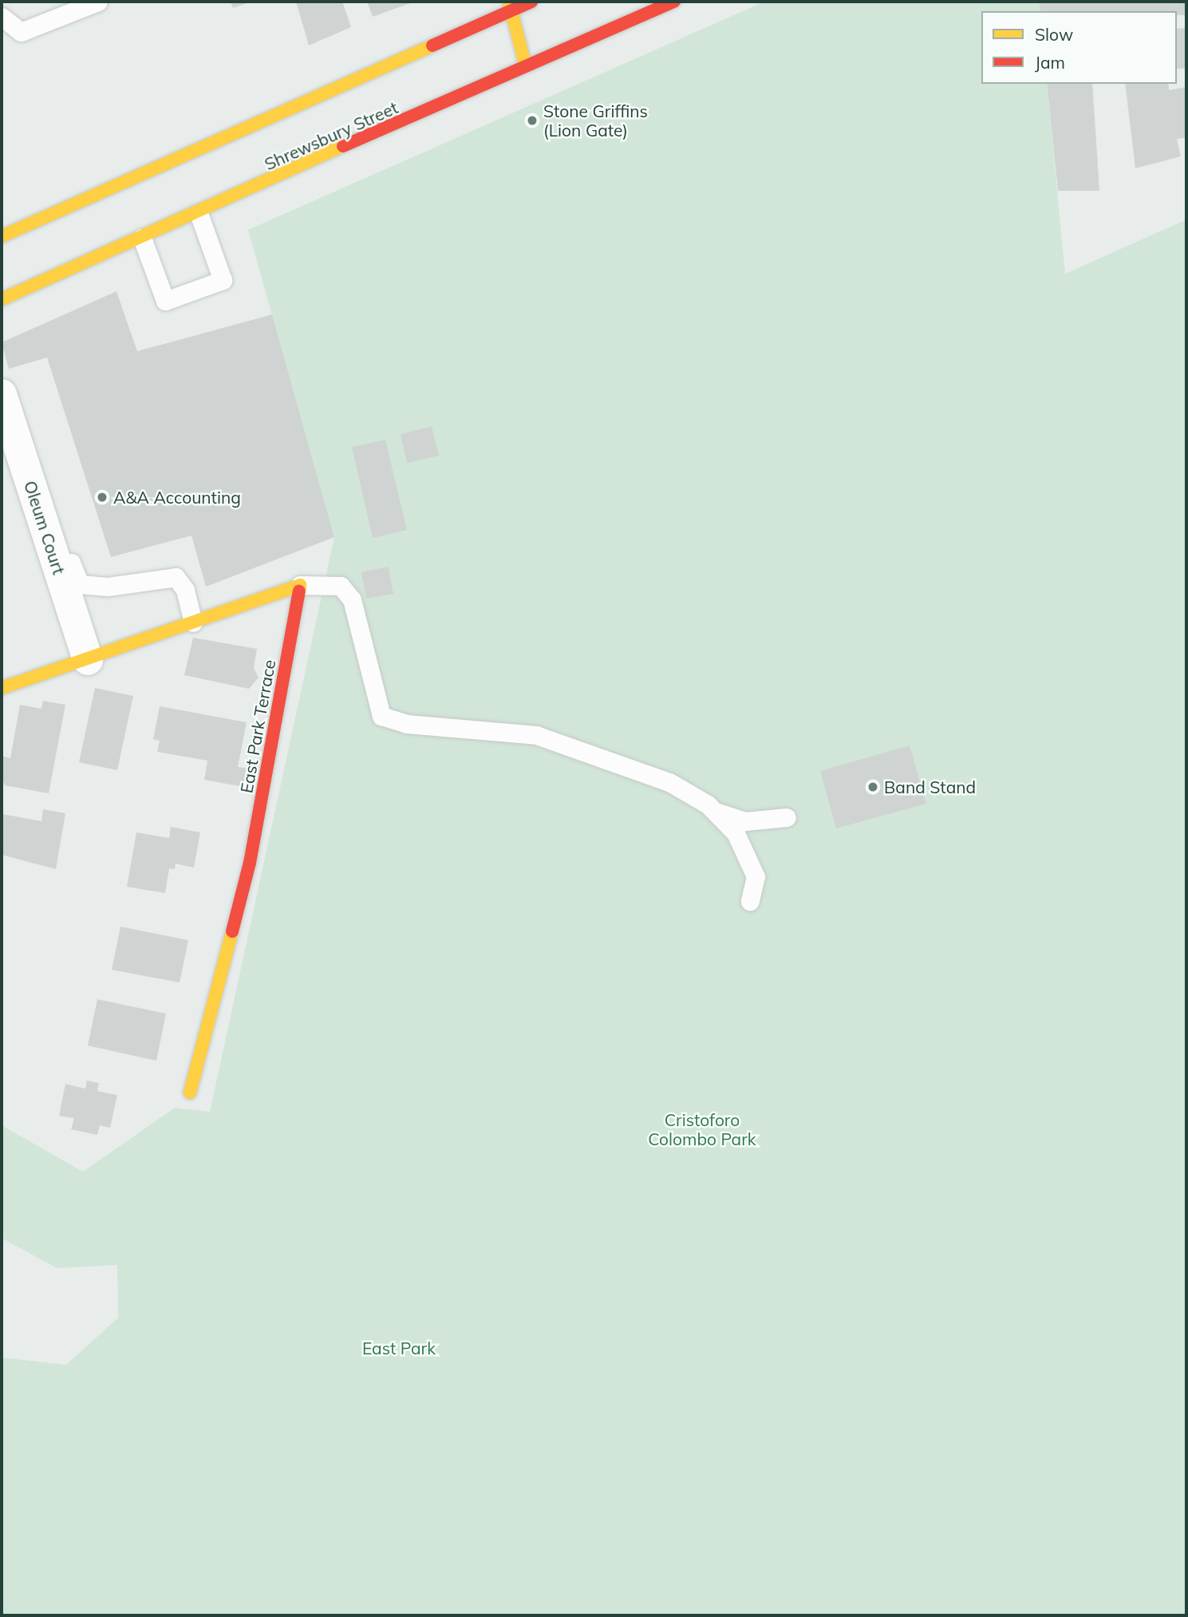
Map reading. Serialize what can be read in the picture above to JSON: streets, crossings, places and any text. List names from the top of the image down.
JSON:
{
  "streets": {
    "main road": ["Shrewsbury Street", "East Park Terrace"],
    "street": ["Oleum Court"]
  },
  "parks": ["Cristoforo Colombo Park", "East Park"],
  "places": ["Stone Griffins (Lion Gate)", "A&A Accounting", "Band Stand"],
  "legend": ["Slow", "Jam"]
}
